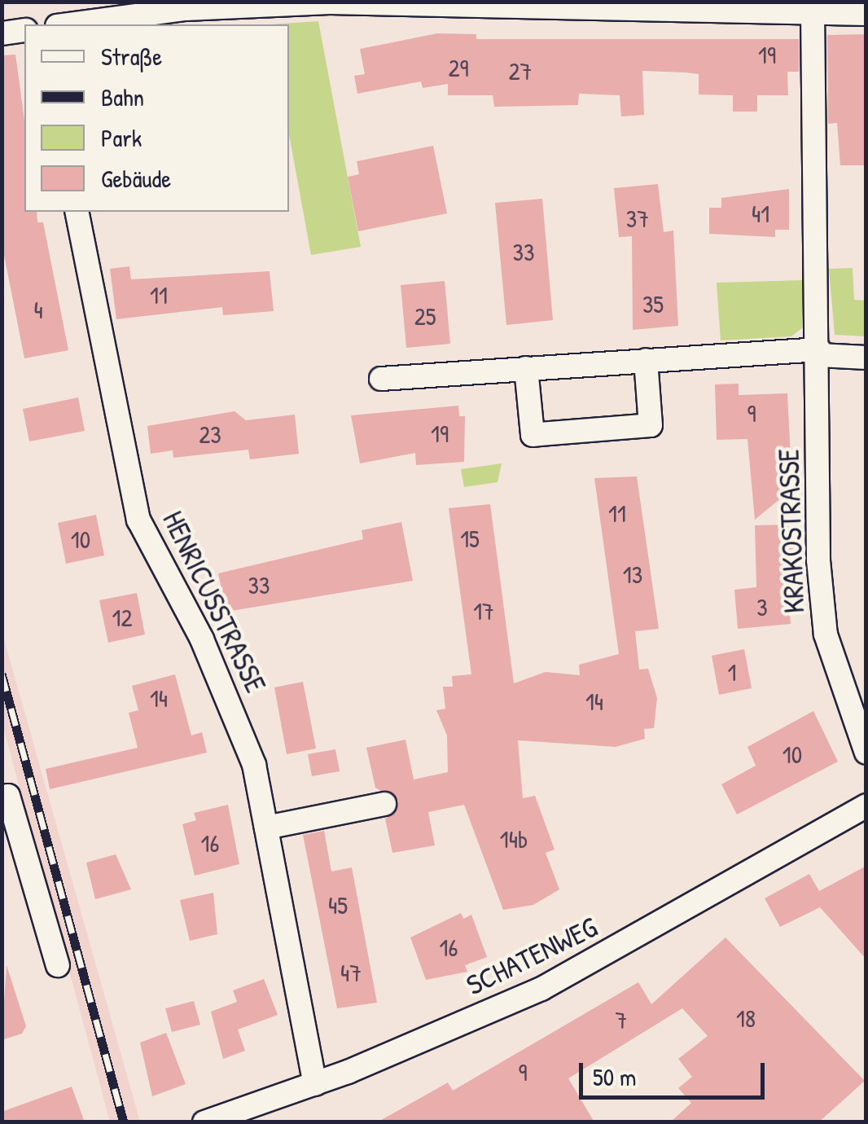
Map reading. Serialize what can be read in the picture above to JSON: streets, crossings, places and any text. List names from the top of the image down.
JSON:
{
  "streets": {
    "street": ["KRAKOSTRASSE", "HENRICUSSTRASSE", "SCHATENWEG"]
  },
  "crossings": [
    ["HENRICUSSTRASSE", "SCHATENWEG"]
  ],
  "house_numbers": [
    "19",
    "29",
    "27",
    "41",
    "37",
    "33",
    "11",
    "35",
    "4",
    "25",
    "9",
    "19",
    "23",
    "11",
    "15",
    "10",
    "13",
    "33",
    "3",
    "17",
    "12",
    "1",
    "14",
    "14",
    "10",
    "14b",
    "16",
    "45",
    "16",
    "47",
    "18",
    "7",
    "9"
  ],
  "legend": [
    "Straße",
    "Bahn",
    "Park",
    "Gebäude"
  ],
  "scale_bar": "50 m"
}
